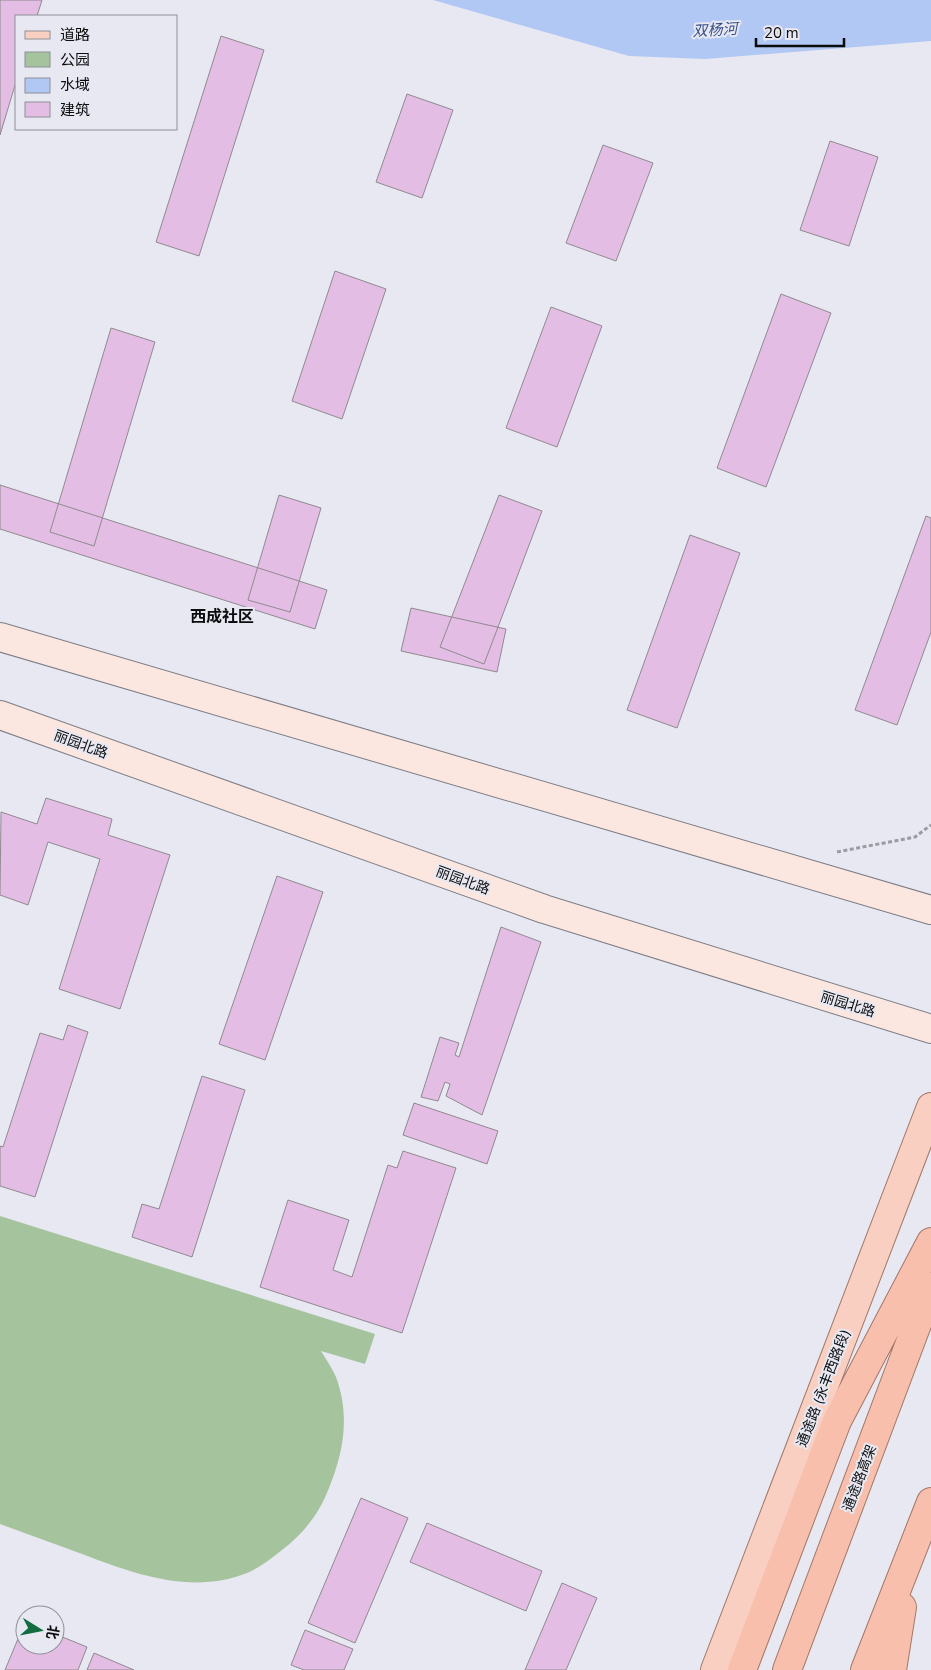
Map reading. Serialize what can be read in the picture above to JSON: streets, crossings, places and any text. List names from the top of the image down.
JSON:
{
  "streets": {
    "highway": ["通途路高架"],
    "main road": ["丽园北路", "通途路 (永丰西路段)"]
  },
  "districts": ["西成社区"],
  "water": ["双杨河"],
  "legend": [
    "道路",
    "公园",
    "水域",
    "建筑"
  ],
  "scale_bar": "20 m",
  "north": "right"
}
